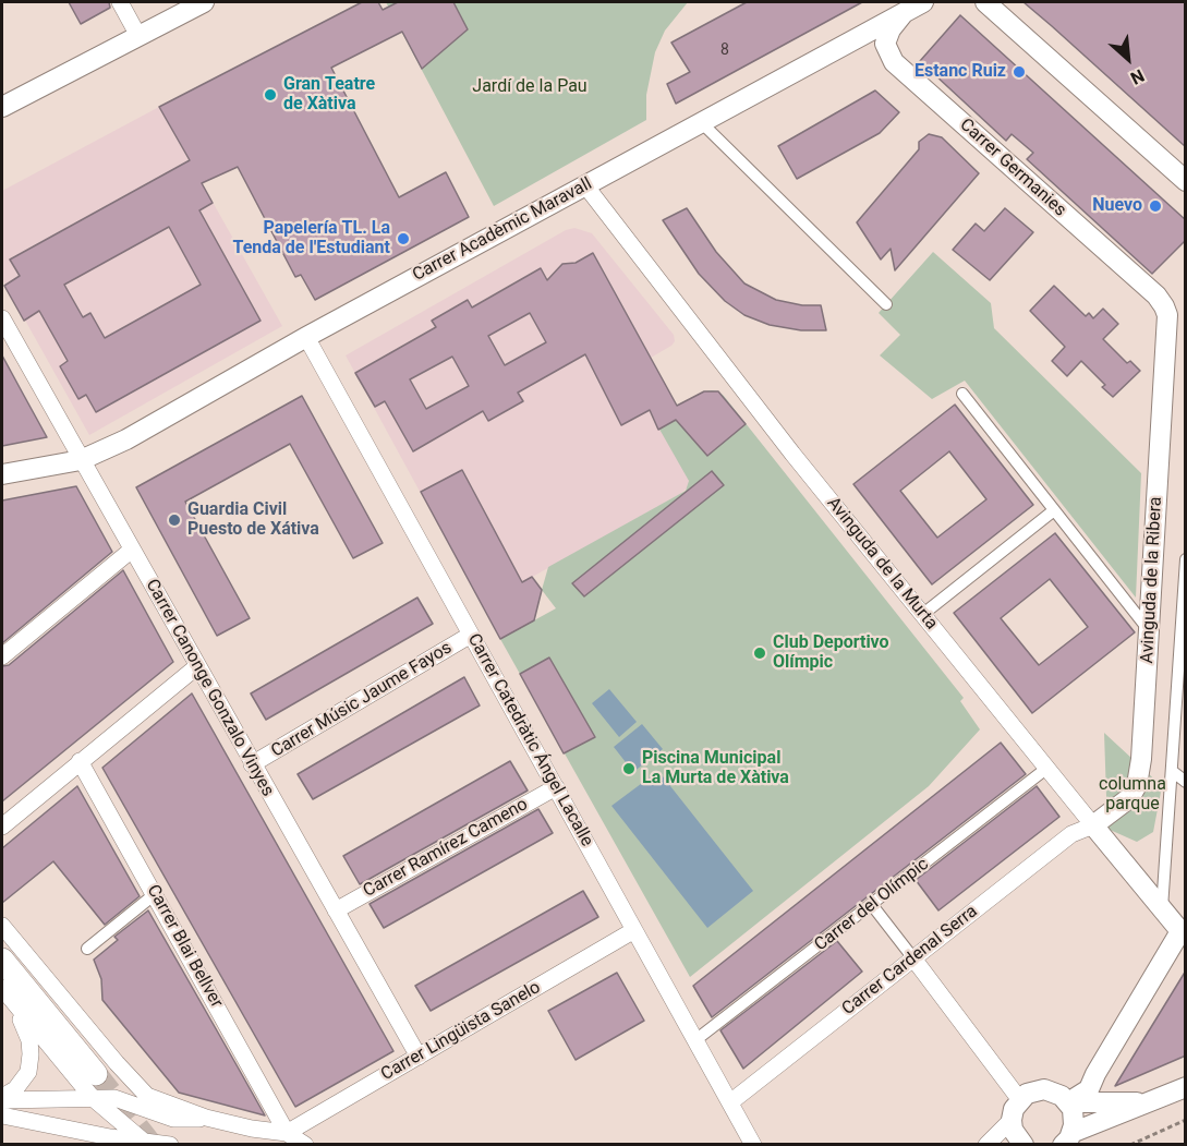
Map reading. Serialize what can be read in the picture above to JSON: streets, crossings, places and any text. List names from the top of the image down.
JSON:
{
  "streets": {
    "street": [
      "Carrer Germanies",
      "Carrer Acadèmic Maravall",
      "Avinguda de la Murta",
      "Avinguda de la Ribera",
      "Carrer Canonge Gonzalo Vinyes",
      "Carrer Músic Jaume Fayos",
      "Carrer Catedràtic Ángel Lacalle",
      "Carrer Ramírez Cameno",
      "Carrer del Olímpic",
      "Carrer Blai Bellver",
      "Carrer Cardenal Serra",
      "Carrer Lingüista Sanelo"
    ]
  },
  "crossings": [
    ["Carrer Germanies", "Carrer Acadèmic Maravall"],
    ["Carrer Germanies", "Avinguda de la Ribera"],
    ["Carrer Acadèmic Maravall", "Avinguda de la Murta"],
    ["Carrer Acadèmic Maravall", "Carrer Canonge Gonzalo Vinyes"],
    ["Carrer Acadèmic Maravall", "Carrer Catedràtic Ángel Lacalle"],
    ["Avinguda de la Murta", "Avinguda de la Ribera"],
    ["Avinguda de la Murta", "Carrer del Olímpic"],
    ["Avinguda de la Murta", "Carrer Cardenal Serra"],
    ["Avinguda de la Ribera", "Carrer Cardenal Serra"],
    ["Carrer Canonge Gonzalo Vinyes", "Carrer Músic Jaume Fayos"],
    ["Carrer Canonge Gonzalo Vinyes", "Carrer Ramírez Cameno"],
    ["Carrer Canonge Gonzalo Vinyes", "Carrer Lingüista Sanelo"],
    ["Carrer Músic Jaume Fayos", "Carrer Catedràtic Ángel Lacalle"],
    ["Carrer Catedràtic Ángel Lacalle", "Carrer Ramírez Cameno"],
    ["Carrer Catedràtic Ángel Lacalle", "Carrer del Olímpic"],
    ["Carrer Catedràtic Ángel Lacalle", "Carrer Cardenal Serra"],
    ["Carrer Catedràtic Ángel Lacalle", "Carrer Lingüista Sanelo"],
    ["Carrer Blai Bellver", "Carrer Lingüista Sanelo"]
  ],
  "parks": ["Jardí de la Pau", "columna parque"],
  "places": [
    "Estanc Ruiz",
    "Gran Teatre de Xàtiva",
    "Nuevo",
    "Papelería TL. La Tenda de l'Estudiant",
    "Guardia Civil Puesto de Xátiva",
    "Club Deportivo Olímpic",
    "Piscina Municipal La Murta de Xàtiva"
  ],
  "house_numbers": ["8"],
  "north": "bottom right"
}
